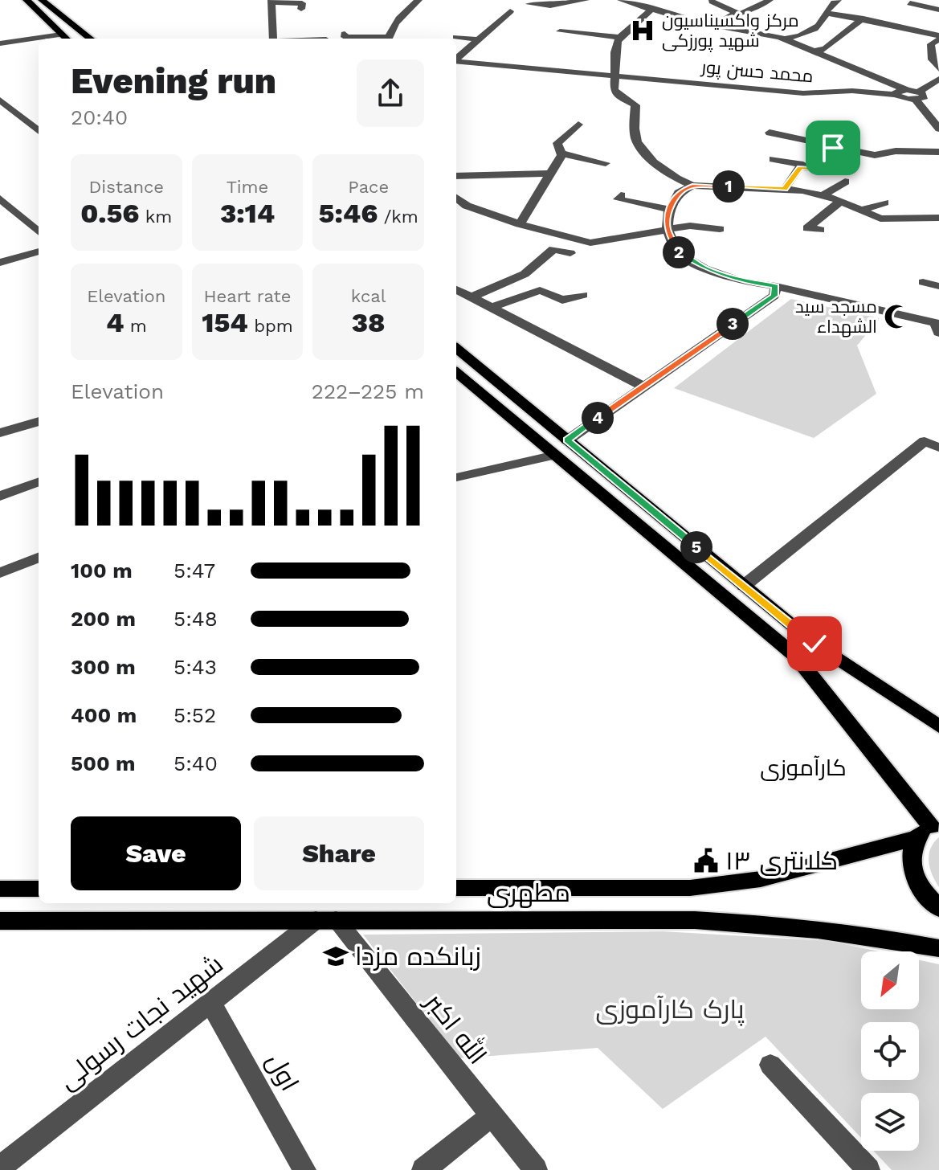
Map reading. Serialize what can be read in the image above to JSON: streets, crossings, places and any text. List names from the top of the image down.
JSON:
{
  "streets": {
    "main road": ["مطهری"],
    "street": [
      "محمد حسن پور",
      "شهید نجات رسولی",
      "الله اکبر",
      "اول"
    ]
  },
  "crossings": [
    ["مطهری", "شهید نجات رسولی"],
    ["مطهری", "الله اکبر"],
    ["شهید نجات رسولی", "الله اکبر"],
    ["شهید نجات رسولی", "اول"]
  ],
  "districts": ["کارآموزی"],
  "parks": ["پارک کارآموزی"],
  "places": {
    "hospital": ["مرکز واکسیناسیون شهید پورزکی"],
    "mosque": ["مسجد سید الشهداء"],
    "public building": ["کلانتری ۱۳"],
    "school or university": ["زبانکده مزدا"]
  },
  "north": "bottom left",
  "page": {
    "heading": ["Evening run", "20:40"],
    "stats": [
      ["Distance", "0.56 km"],
      ["Time", "3:14"],
      ["Pace", "5:46 /km"],
      ["Elevation", "4 m"],
      ["Heart rate", "154 bpm"],
      ["kcal", "38"]
    ],
    "pins": [
      "1",
      "2",
      "3",
      "4",
      "5"
    ],
    "chart": ["Elevation", "222–225 m"],
    "list": [
      {
        "name": "100 m",
        "note": "5:47"
      },
      {
        "name": "200 m",
        "note": "5:48"
      },
      {
        "name": "300 m",
        "note": "5:43"
      },
      {
        "name": "400 m",
        "note": "5:52"
      },
      {
        "name": "500 m",
        "note": "5:40"
      }
    ],
    "buttons": ["Save", "Share"]
  }
}
